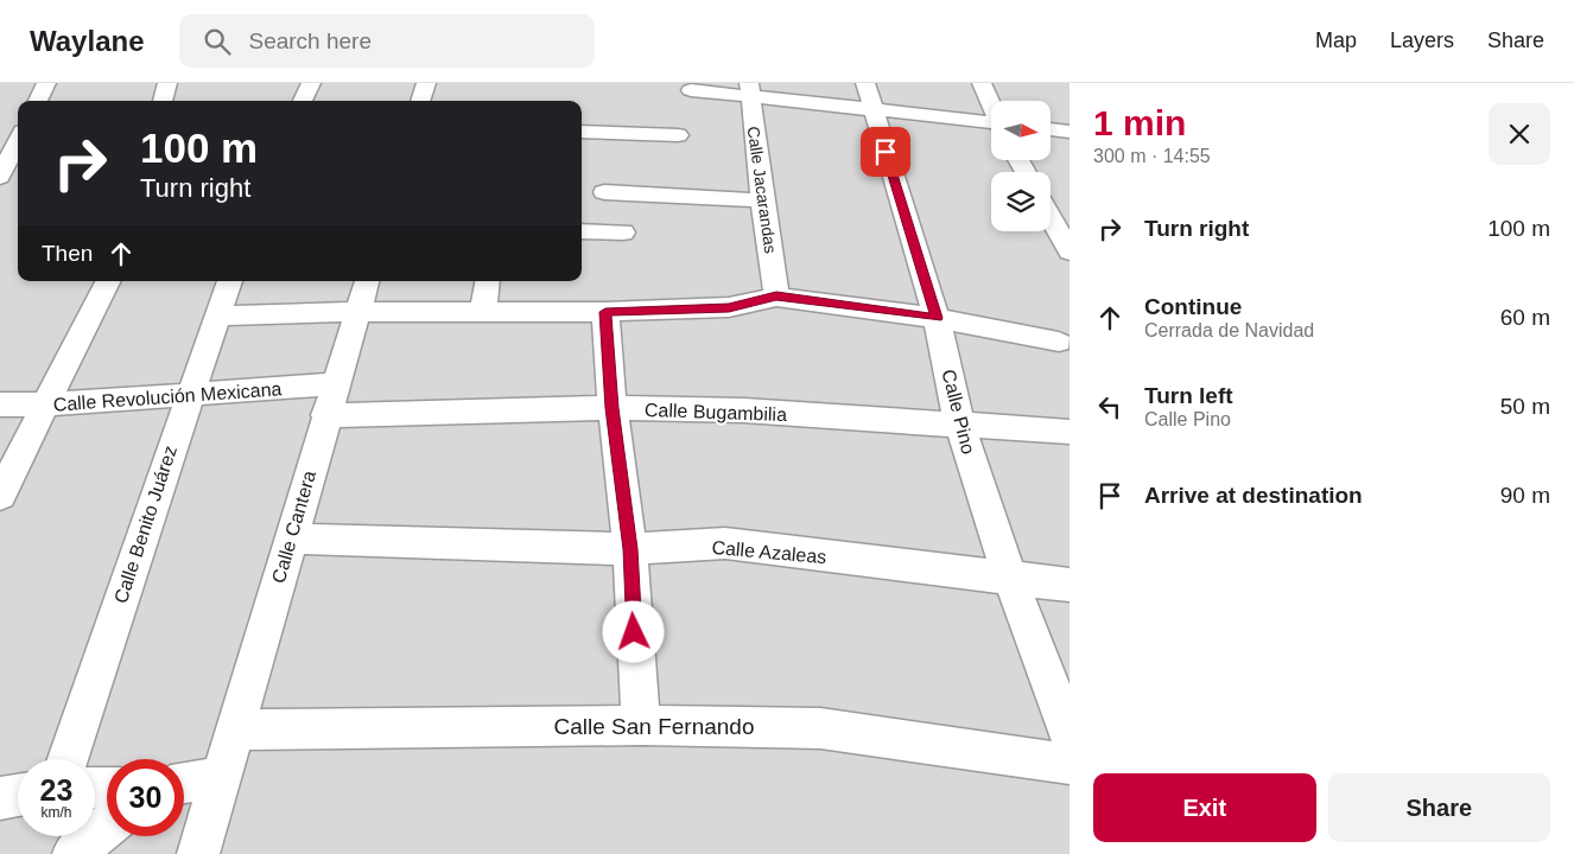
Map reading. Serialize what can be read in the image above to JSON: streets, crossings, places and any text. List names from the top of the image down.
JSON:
{
  "streets": {
    "street": [
      "Calle Jacarandas",
      "Calle Revolución Mexicana",
      "Calle Bugambilia",
      "Calle Pino",
      "Calle Benito Juárez",
      "Calle Cantera",
      "Calle Azaleas",
      "Calle San Fernando"
    ]
  },
  "crossings": [
    ["Calle Revolución Mexicana", "Calle Bugambilia"],
    ["Calle Revolución Mexicana", "Calle Benito Juárez"],
    ["Calle Revolución Mexicana", "Calle Cantera"],
    ["Calle Bugambilia", "Calle Pino"],
    ["Calle Bugambilia", "Calle Cantera"],
    ["Calle Pino", "Calle Azaleas"],
    ["Calle Cantera", "Calle Azaleas"],
    ["Calle Cantera", "Calle San Fernando"]
  ],
  "north": "right",
  "page": {
    "header": "Waylane",
    "search": "Search here",
    "nav": ["Map", "Layers", "Share"],
    "heading": ["1 min", "300 m · 14:55"],
    "turn": ["100 m", "Turn right"],
    "list": [
      {
        "name": "Turn right",
        "value": "100 m"
      },
      {
        "name": "Continue",
        "note": "Cerrada de Navidad",
        "value": "60 m"
      },
      {
        "name": "Turn left",
        "note": "Calle Pino",
        "value": "50 m"
      },
      {
        "name": "Arrive at destination",
        "value": "90 m"
      }
    ],
    "then": "Then",
    "speed": "23 km/h",
    "limit": "30",
    "buttons": ["Exit", "Share"]
  }
}
